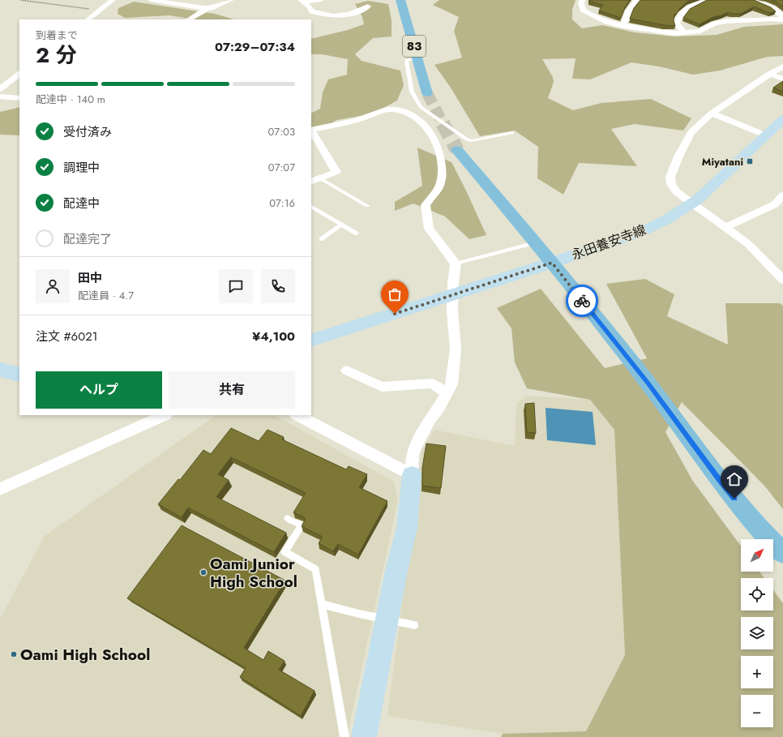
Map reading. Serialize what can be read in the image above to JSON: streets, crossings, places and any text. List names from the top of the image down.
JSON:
{
  "streets": {
    "main road": ["83"],
    "street": ["永田養安寺線"]
  },
  "places": {
    "transit": ["Miyatani"],
    "other": ["Oami Junior High School", "Oami High School"]
  },
  "north": "top right",
  "page": {
    "heading": ["2 分", "到着まで", "07:29–07:34"],
    "panel": [
      "田中",
      "配達員 · 4.7",
      "注文 #6021",
      "¥4,100"
    ],
    "bar": "配達中 · 140 m",
    "list": [
      ["受付済み", "07:03"],
      ["調理中", "07:07"],
      ["配達中", "07:16"],
      "配達完了"
    ],
    "buttons": ["ヘルプ", "共有"],
    "map_buttons": ["+", "−"]
  }
}
